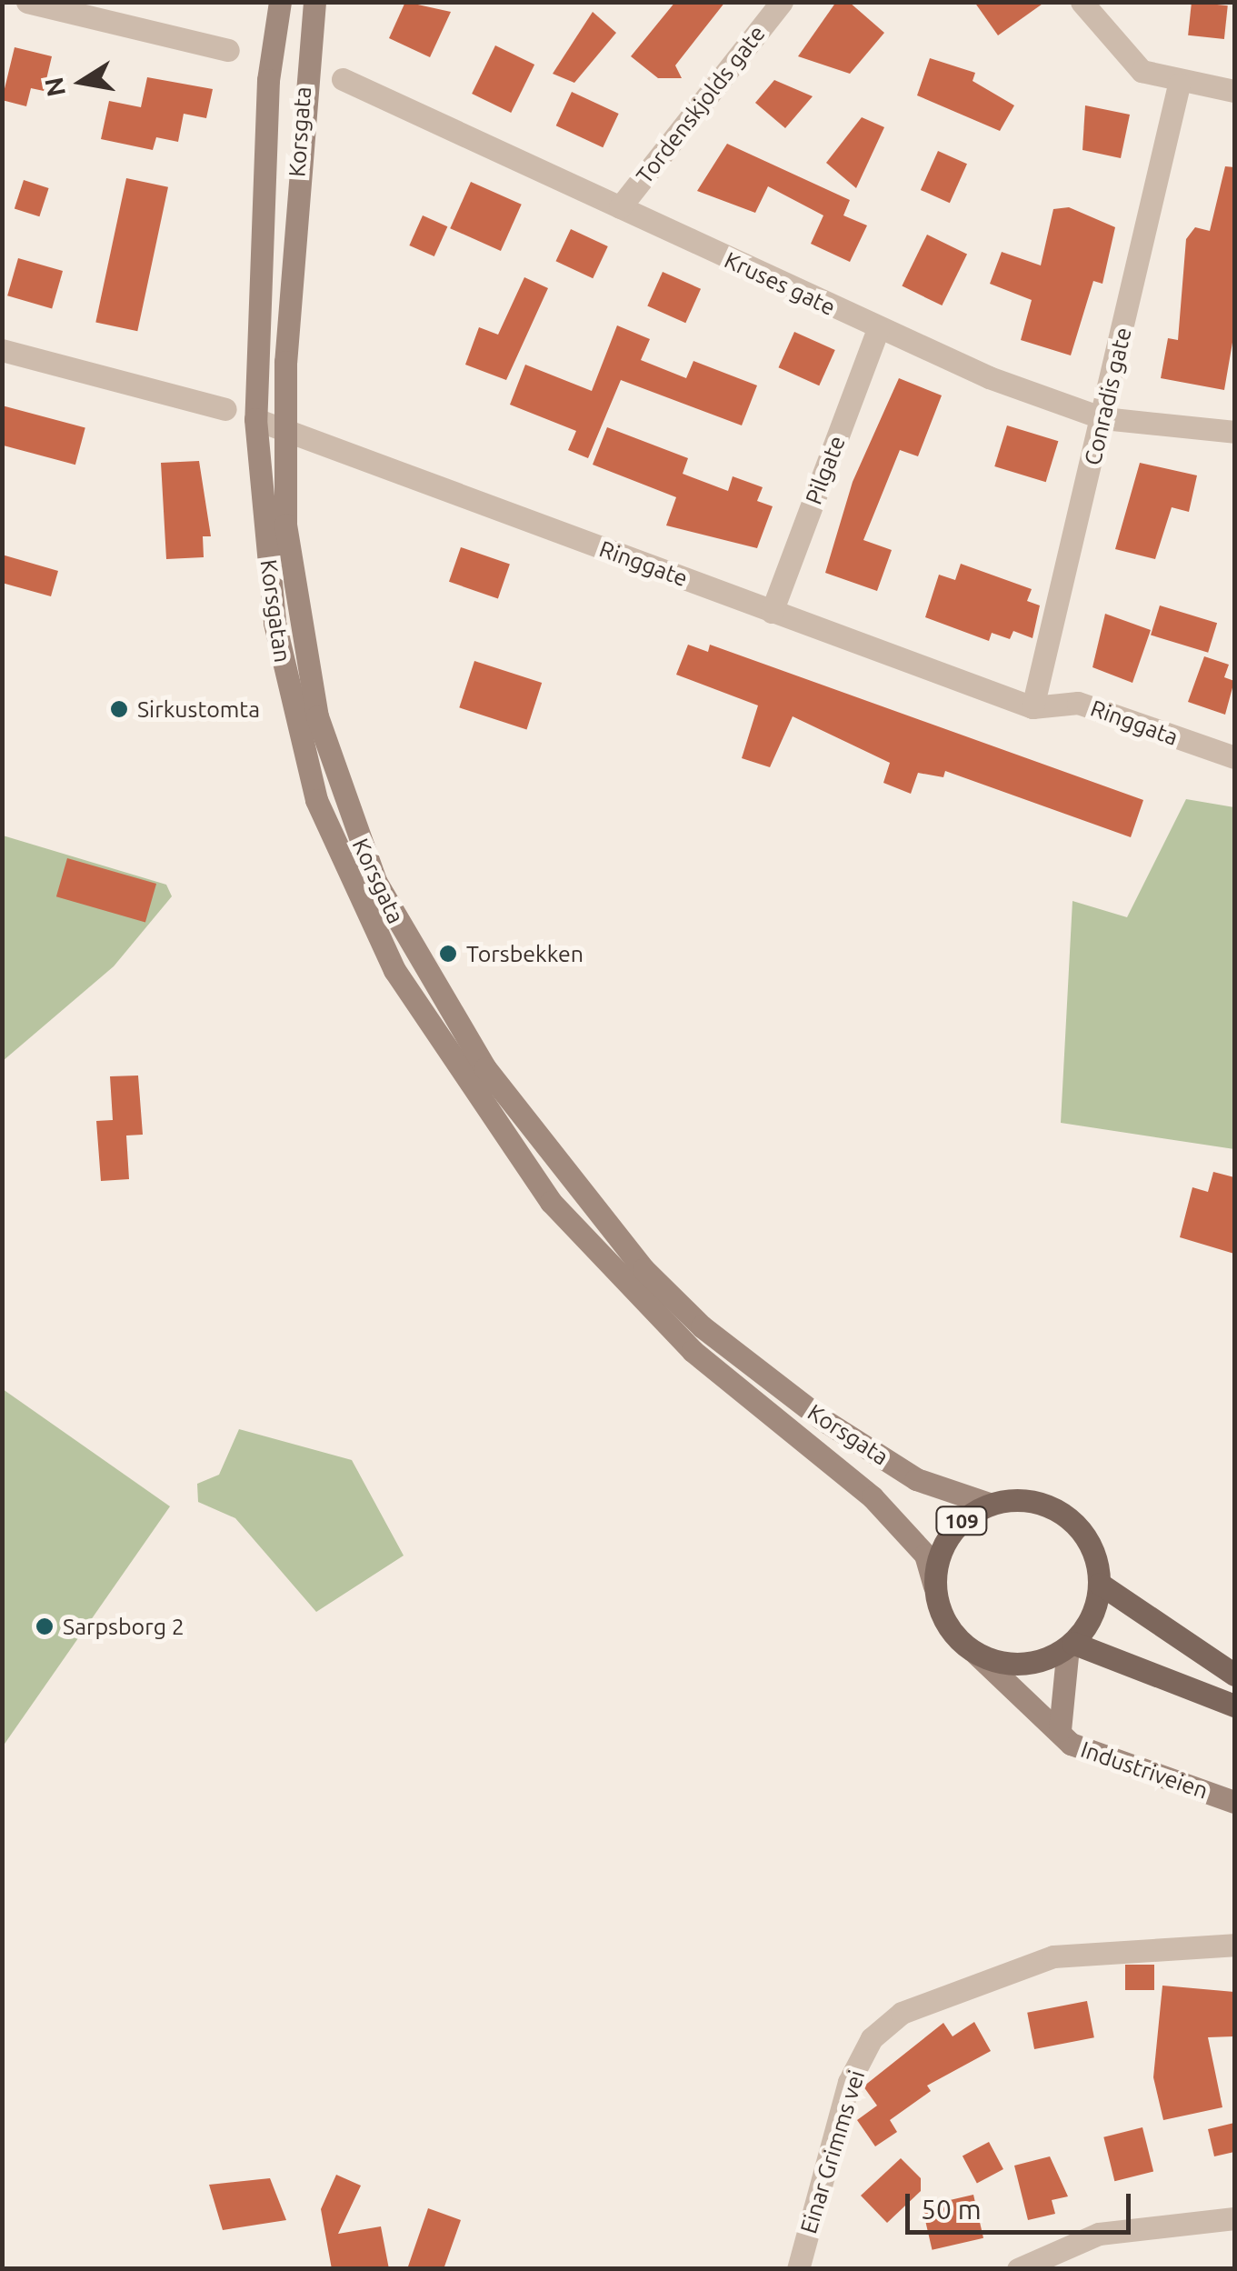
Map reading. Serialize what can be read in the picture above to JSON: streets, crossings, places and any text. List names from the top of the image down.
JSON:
{
  "streets": {
    "main road": ["109"],
    "street": [
      "Tordenskjolds gate",
      "Korsgata",
      "Kruses gate",
      "Conradis gate",
      "Pilgate",
      "Ringgate",
      "Korsgatan",
      "Ringgata",
      "Industriveien",
      "Einar Grimms vei"
    ]
  },
  "crossings": [
    ["Tordenskjolds gate", "Kruses gate"],
    ["Korsgata", "Ringgate"],
    ["Korsgata", "Korsgatan"],
    ["Korsgata", "109"],
    ["Korsgata", "Industriveien"],
    ["Kruses gate", "Conradis gate"],
    ["Kruses gate", "Pilgate"],
    ["Conradis gate", "Ringgate"],
    ["Conradis gate", "Ringgata"],
    ["Pilgate", "Ringgate"],
    ["Ringgate", "Korsgatan"],
    ["Ringgate", "Ringgata"],
    ["109", "Industriveien"]
  ],
  "places": ["Sirkustomta", "Torsbekken", "Sarpsborg 2"],
  "scale_bar": "50 m",
  "north": "left"
}
